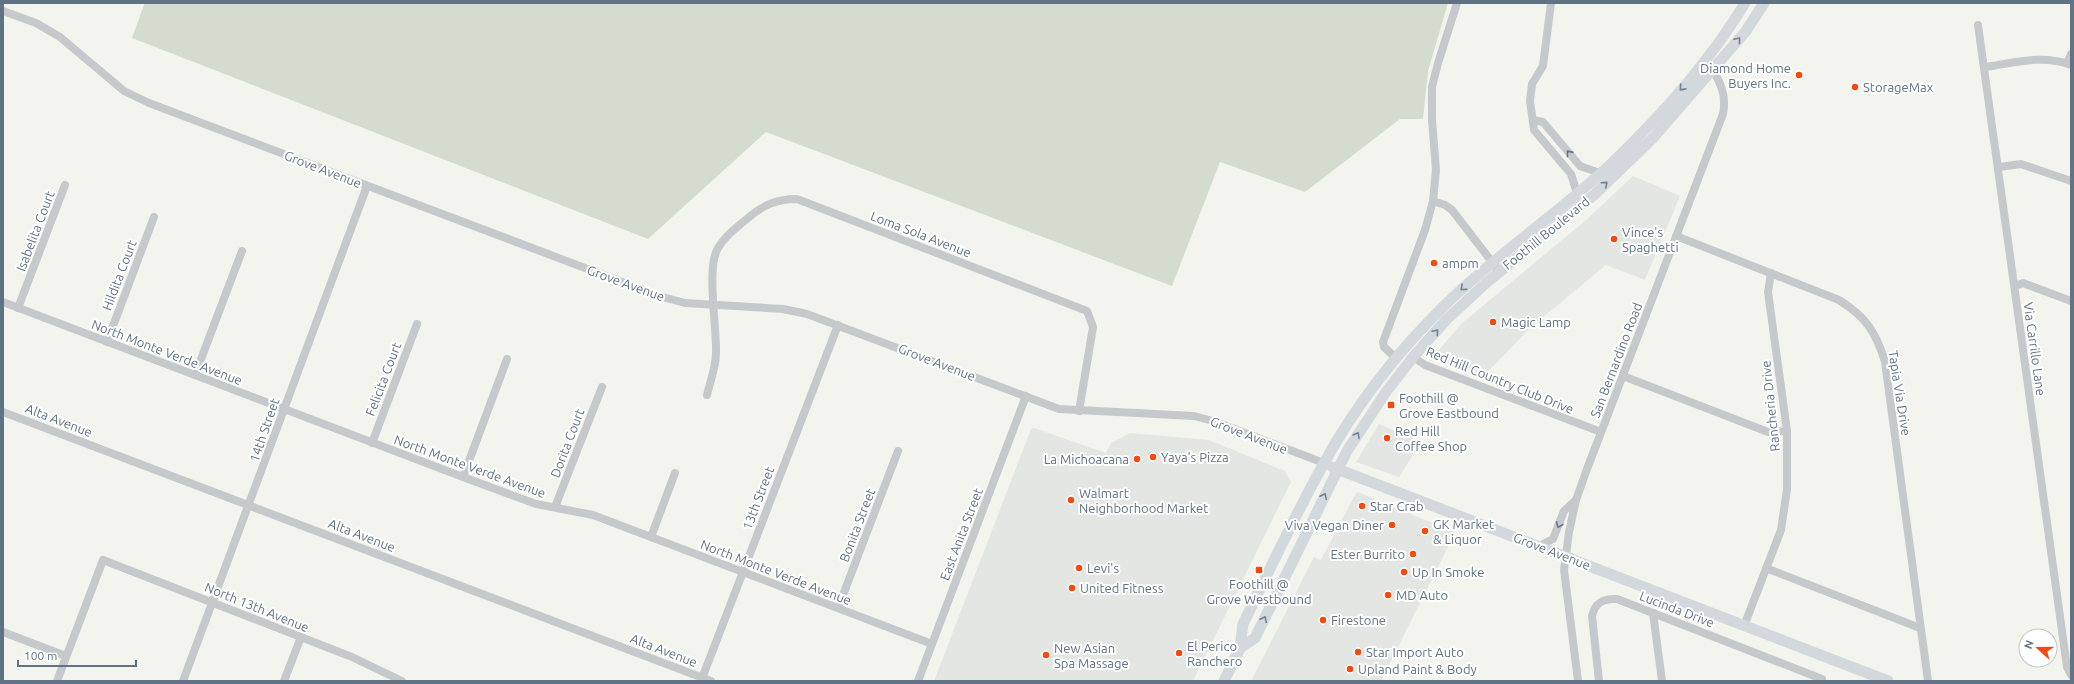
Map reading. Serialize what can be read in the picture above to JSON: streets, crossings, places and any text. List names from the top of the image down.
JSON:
{
  "streets": {
    "main road": ["Grove Avenue", "Foothill Boulevard"],
    "street": [
      "Isabelita Court",
      "Loma Sola Avenue",
      "Hildita Court",
      "Via Carrillo Lane",
      "North Monte Verde Avenue",
      "San Bernardino Road",
      "Felicita Court",
      "Red Hill Country Club Drive",
      "Tapia Via Drive",
      "Rancheria Drive",
      "Alta Avenue",
      "14th Street",
      "Dorita Court",
      "13th Street",
      "Bonita Street",
      "East Anita Street",
      "North 13th Avenue",
      "Lucinda Drive"
    ]
  },
  "crossings": [
    ["Grove Avenue", "Foothill Boulevard"],
    ["Grove Avenue", "Loma Sola Avenue"],
    ["Grove Avenue", "San Bernardino Road"],
    ["Grove Avenue", "Rancheria Drive"],
    ["Grove Avenue", "14th Street"],
    ["Grove Avenue", "13th Street"],
    ["Grove Avenue", "East Anita Street"],
    ["Isabelita Court", "North Monte Verde Avenue"],
    ["Foothill Boulevard", "San Bernardino Road"],
    ["Foothill Boulevard", "Red Hill Country Club Drive"],
    ["Hildita Court", "North Monte Verde Avenue"],
    ["North Monte Verde Avenue", "Felicita Court"],
    ["North Monte Verde Avenue", "14th Street"],
    ["North Monte Verde Avenue", "Dorita Court"],
    ["North Monte Verde Avenue", "13th Street"],
    ["North Monte Verde Avenue", "Bonita Street"],
    ["North Monte Verde Avenue", "East Anita Street"],
    ["San Bernardino Road", "Red Hill Country Club Drive"],
    ["San Bernardino Road", "Tapia Via Drive"],
    ["Tapia Via Drive", "Rancheria Drive"],
    ["Alta Avenue", "14th Street"],
    ["Alta Avenue", "13th Street"],
    ["14th Street", "North 13th Avenue"]
  ],
  "places": {
    "other": [
      "Diamond Home Buyers Inc.",
      "StorageMax",
      "Vince's Spaghetti",
      "ampm",
      "Magic Lamp",
      "Red Hill Coffee Shop",
      "Yaya's Pizza",
      "La Michoacana",
      "Walmart Neighborhood Market",
      "Star Crab",
      "Viva Vegan Diner",
      "GK Market & Liquor",
      "Ester Burrito",
      "Levi's",
      "Up In Smoke",
      "United Fitness",
      "MD Auto",
      "Firestone",
      "Star Import Auto",
      "El Perico Ranchero",
      "New Asian Spa Massage",
      "Upland Paint & Body"
    ],
    "transit": ["Foothill @ Grove Eastbound", "Foothill @ Grove Westbound"]
  },
  "scale_bar": "100 m",
  "north": "left"
}
